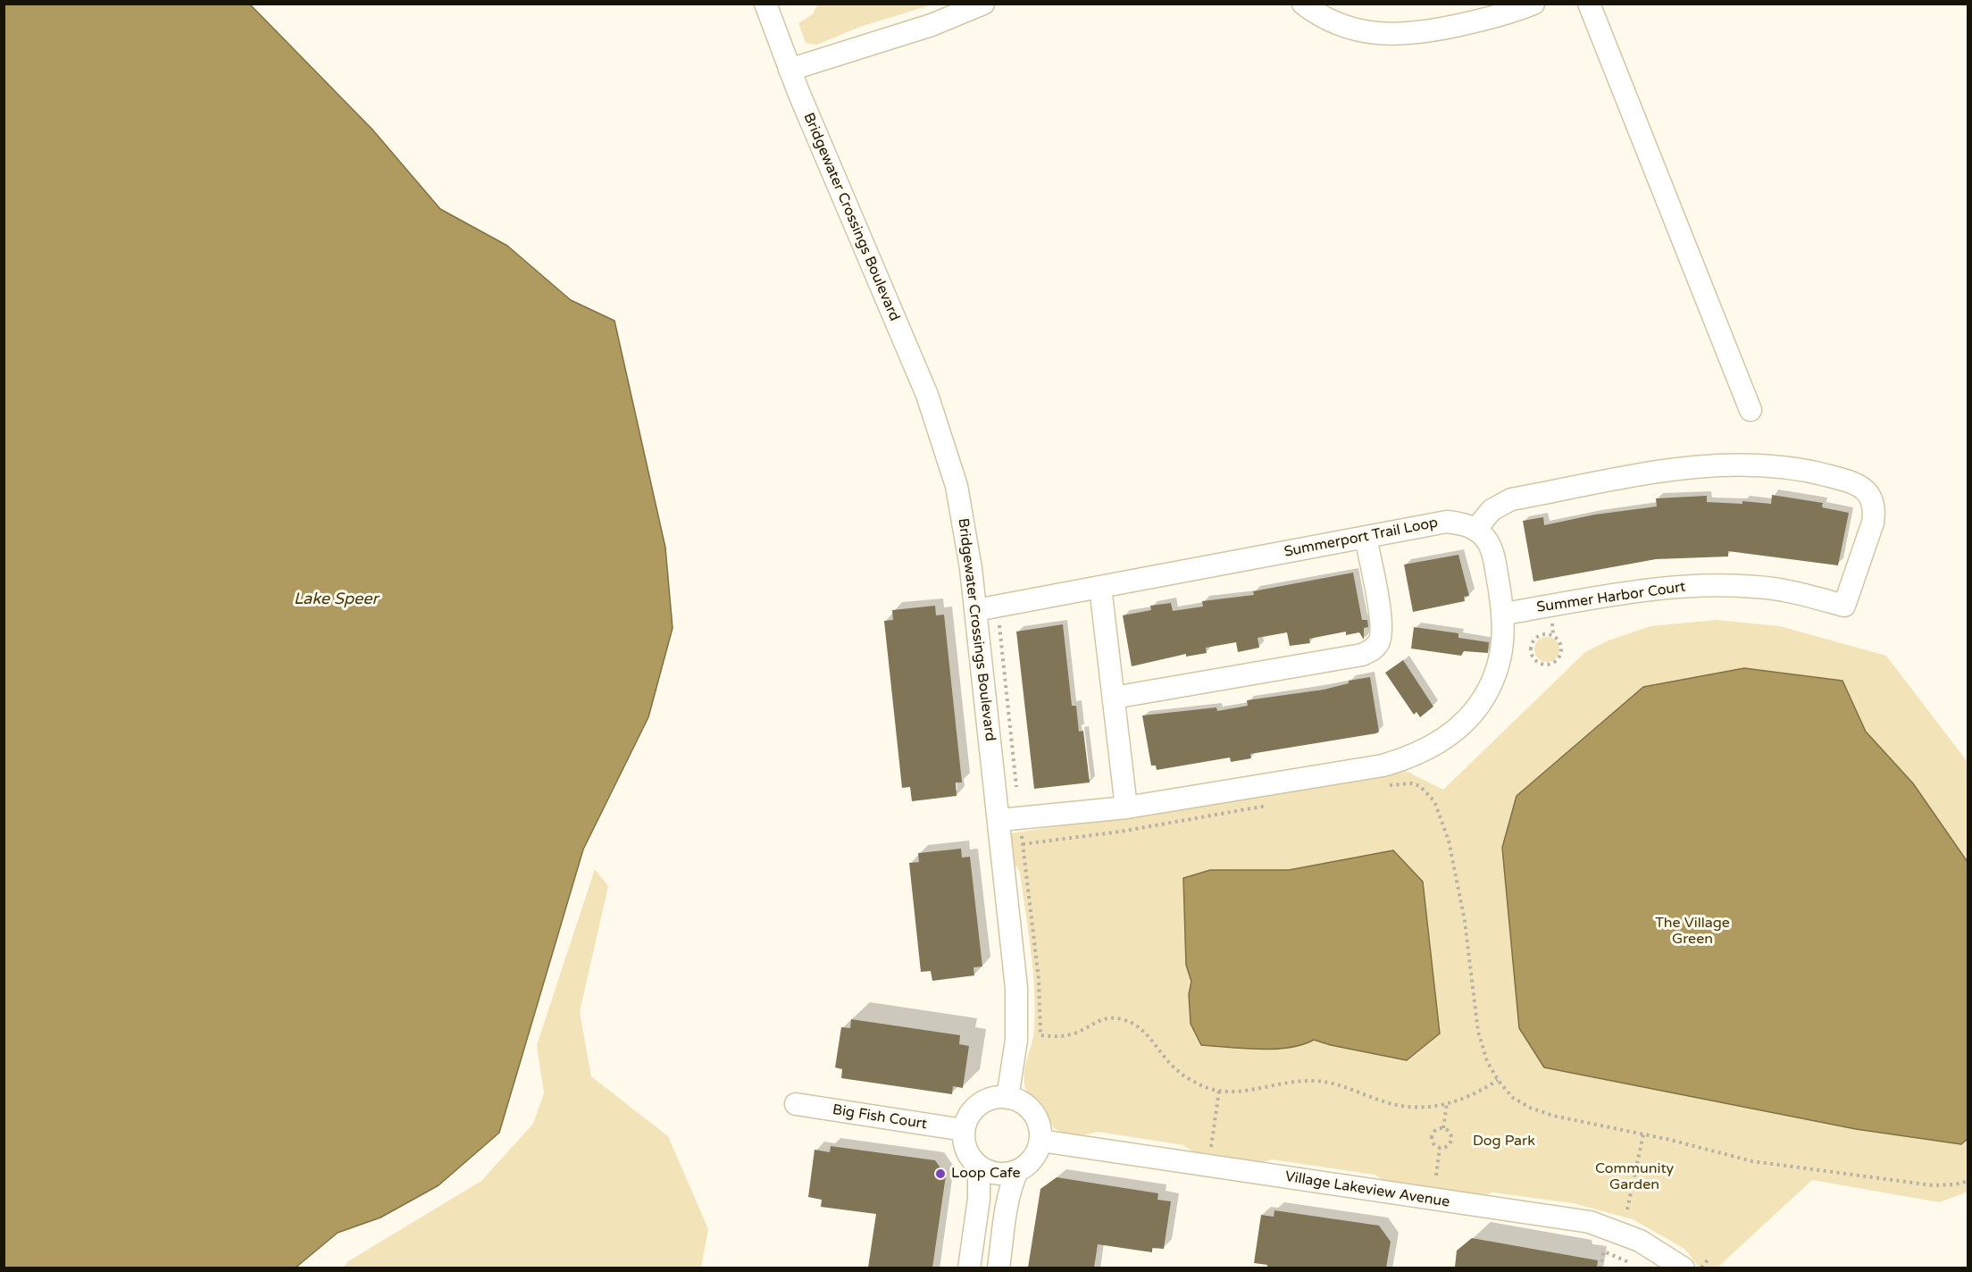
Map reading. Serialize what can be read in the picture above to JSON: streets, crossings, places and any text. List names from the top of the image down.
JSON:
{
  "streets": {
    "street": [
      "Bridgewater Crossings Boulevard",
      "Summerport Trail Loop",
      "Summer Harbor Court",
      "Big Fish Court",
      "Village Lakeview Avenue"
    ]
  },
  "crossings": [
    ["Bridgewater Crossings Boulevard", "Summerport Trail Loop"],
    ["Bridgewater Crossings Boulevard", "Big Fish Court"],
    ["Bridgewater Crossings Boulevard", "Village Lakeview Avenue"],
    ["Summerport Trail Loop", "Summer Harbor Court"],
    ["Big Fish Court", "Village Lakeview Avenue"]
  ],
  "water": ["Lake Speer"],
  "parks": ["The Village Green", "Dog Park", "Community Garden"],
  "places": ["Loop Cafe"]
}
